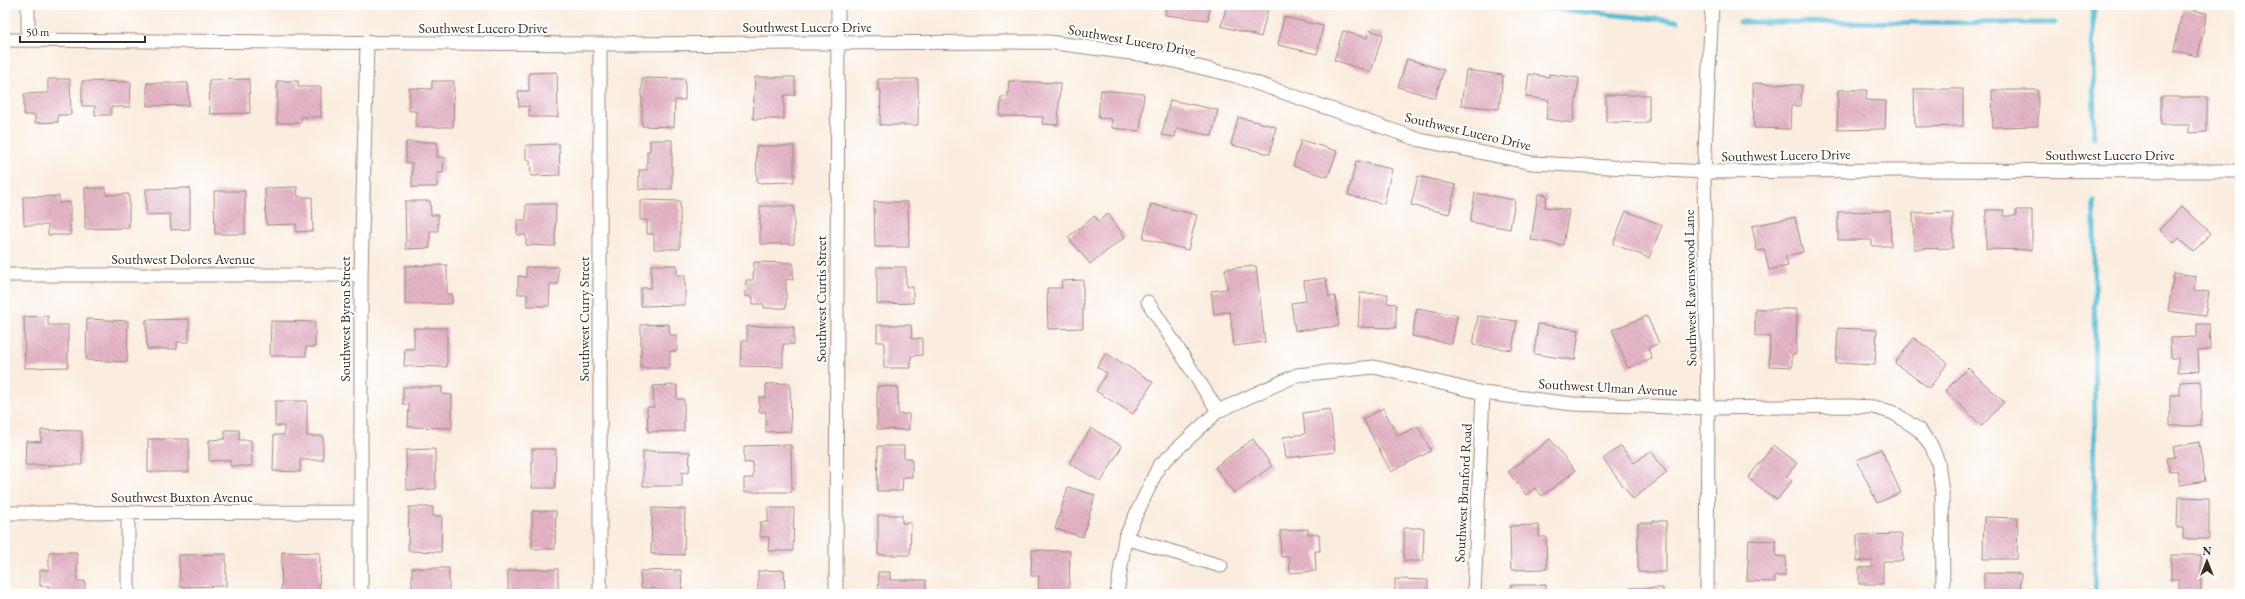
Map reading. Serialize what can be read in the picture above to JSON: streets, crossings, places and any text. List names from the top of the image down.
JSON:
{
  "streets": {
    "street": [
      "Southwest Lucero Drive",
      "Southwest Dolores Avenue",
      "Southwest Ravenswood Lane",
      "Southwest Curtis Street",
      "Southwest Byron Street",
      "Southwest Curry Street",
      "Southwest Ulman Avenue",
      "Southwest Branford Road",
      "Southwest Buxton Avenue"
    ]
  },
  "crossings": [
    ["Southwest Lucero Drive", "Southwest Ravenswood Lane"],
    ["Southwest Lucero Drive", "Southwest Curtis Street"],
    ["Southwest Lucero Drive", "Southwest Byron Street"],
    ["Southwest Lucero Drive", "Southwest Curry Street"],
    ["Southwest Dolores Avenue", "Southwest Byron Street"],
    ["Southwest Ravenswood Lane", "Southwest Ulman Avenue"],
    ["Southwest Byron Street", "Southwest Buxton Avenue"],
    ["Southwest Ulman Avenue", "Southwest Branford Road"]
  ],
  "scale_bar": "50 m",
  "north": "top"
}
